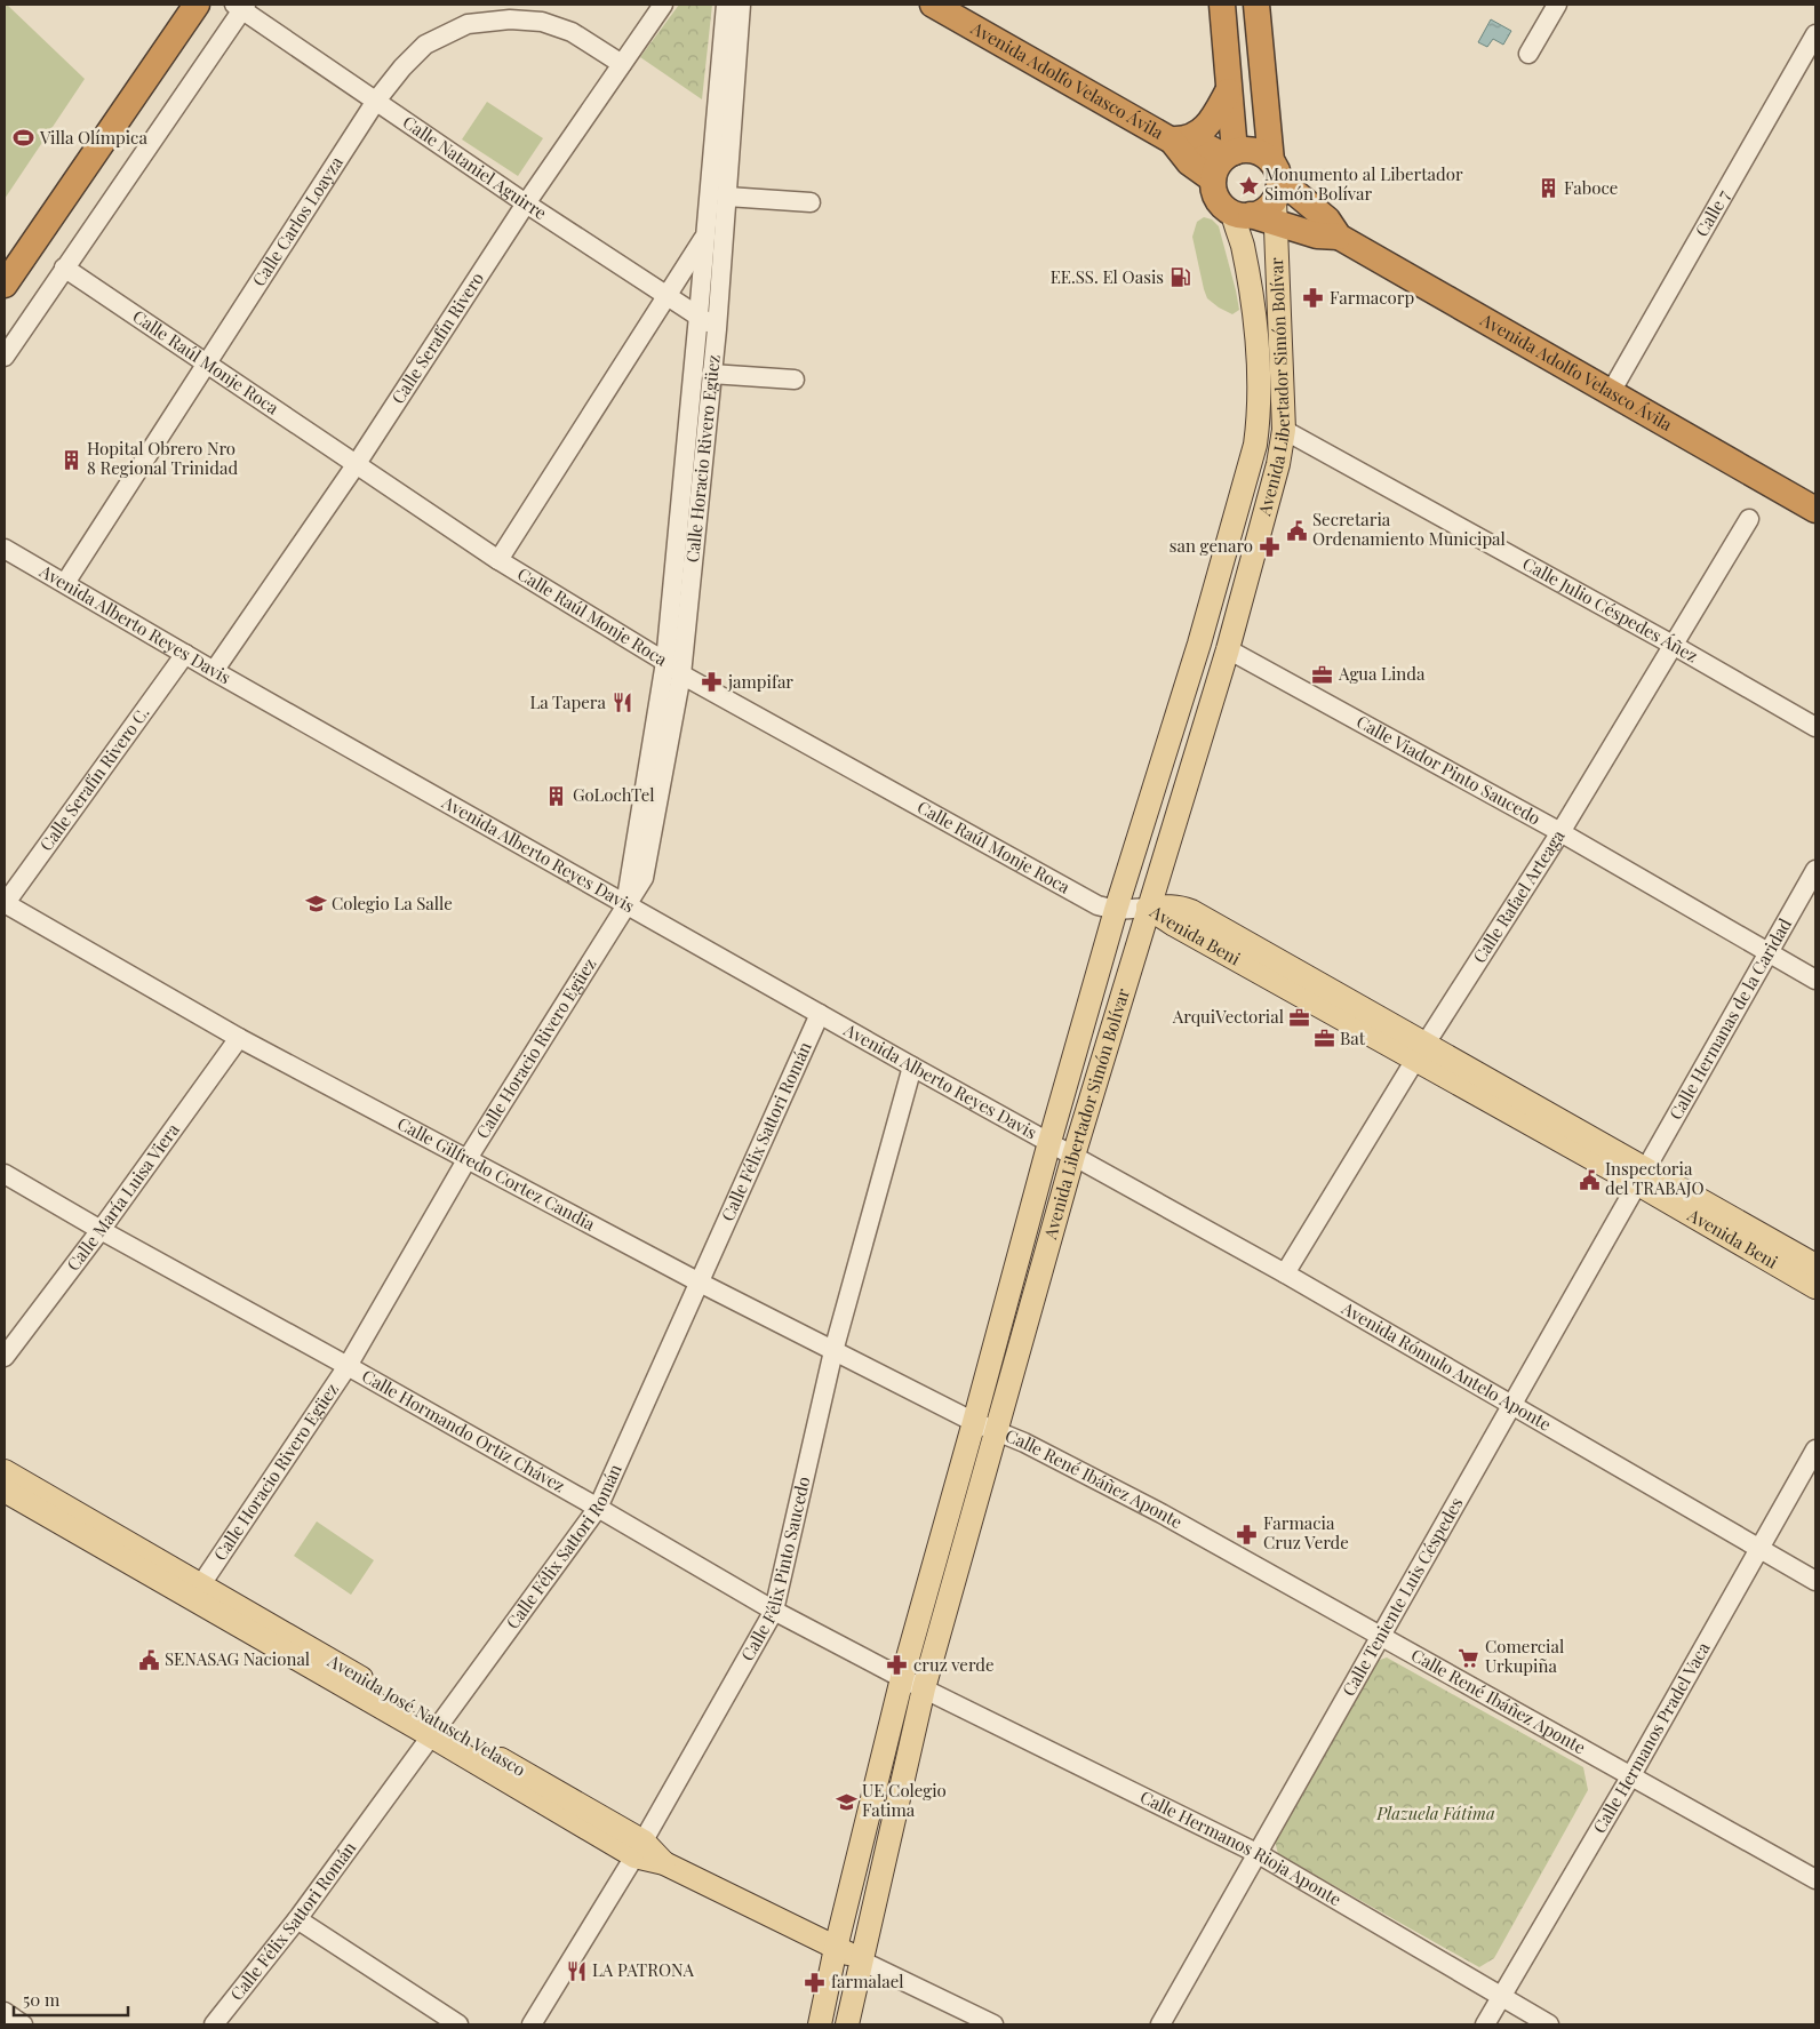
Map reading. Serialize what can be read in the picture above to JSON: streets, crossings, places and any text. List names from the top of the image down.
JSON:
{
  "streets": {
    "highway": ["Avenida Adolfo Velasco Ávila"],
    "main road": ["Avenida Libertador Simón Bolívar", "Avenida Beni", "Avenida José Natusch Velasco"],
    "street": [
      "Calle Nataniel Aguirre",
      "Calle 7",
      "Calle Carlos Loayza",
      "Calle Serafín Rivero",
      "Calle Raúl Monje Roca",
      "Calle Horacio Rivero Egüez",
      "Calle Julio Céspedes Áñez",
      "Avenida Alberto Reyes Davis",
      "Calle Viador Pinto Saucedo",
      "Calle Serafín Rivero C.",
      "Calle Rafael Arteaga",
      "Calle Hermanas de la Caridad",
      "Calle Félix Sattori Román",
      "Calle Gilfredo Cortez Candia",
      "Calle María Luisa Viera",
      "Avenida Rómulo Antelo Aponte",
      "Calle Hormando Ortiz Chávez",
      "Calle René Ibáñez Aponte",
      "Calle Félix Pinto Saucedo",
      "Calle Teniente Luis Céspedes",
      "Calle Hermanos Pradel Vaca",
      "Calle Hermanos Rioja Aponte"
    ]
  },
  "crossings": [
    ["Avenida Adolfo Velasco Ávila", "Calle 7"],
    ["Avenida Adolfo Velasco Ávila", "Avenida Libertador Simón Bolívar"],
    ["Calle Nataniel Aguirre", "Calle Carlos Loayza"],
    ["Calle Nataniel Aguirre", "Calle Serafín Rivero"],
    ["Calle Nataniel Aguirre", "Calle Horacio Rivero Egüez"],
    ["Calle Carlos Loayza", "Calle Serafín Rivero"],
    ["Calle Carlos Loayza", "Calle Raúl Monje Roca"],
    ["Calle Carlos Loayza", "Avenida Alberto Reyes Davis"],
    ["Calle Serafín Rivero", "Calle Raúl Monje Roca"],
    ["Calle Serafín Rivero", "Avenida Alberto Reyes Davis"],
    ["Calle Raúl Monje Roca", "Avenida Libertador Simón Bolívar"],
    ["Calle Raúl Monje Roca", "Calle Horacio Rivero Egüez"],
    ["Calle Raúl Monje Roca", "Avenida Beni"],
    ["Avenida Libertador Simón Bolívar", "Calle Julio Céspedes Áñez"],
    ["Avenida Libertador Simón Bolívar", "Avenida Alberto Reyes Davis"],
    ["Avenida Libertador Simón Bolívar", "Calle Viador Pinto Saucedo"],
    ["Avenida Libertador Simón Bolívar", "Avenida Beni"],
    ["Avenida Libertador Simón Bolívar", "Calle Gilfredo Cortez Candia"],
    ["Avenida Libertador Simón Bolívar", "Avenida Rómulo Antelo Aponte"],
    ["Avenida Libertador Simón Bolívar", "Calle Hormando Ortiz Chávez"],
    ["Avenida Libertador Simón Bolívar", "Calle René Ibáñez Aponte"],
    ["Avenida Libertador Simón Bolívar", "Avenida José Natusch Velasco"],
    ["Avenida Libertador Simón Bolívar", "Calle Hermanos Rioja Aponte"],
    ["Calle Horacio Rivero Egüez", "Avenida Alberto Reyes Davis"],
    ["Calle Horacio Rivero Egüez", "Calle Gilfredo Cortez Candia"],
    ["Calle Horacio Rivero Egüez", "Calle Hormando Ortiz Chávez"],
    ["Calle Horacio Rivero Egüez", "Avenida José Natusch Velasco"],
    ["Calle Julio Céspedes Áñez", "Calle Rafael Arteaga"],
    ["Avenida Alberto Reyes Davis", "Calle Serafín Rivero C."],
    ["Avenida Alberto Reyes Davis", "Calle Félix Sattori Román"],
    ["Avenida Alberto Reyes Davis", "Avenida Rómulo Antelo Aponte"],
    ["Avenida Alberto Reyes Davis", "Calle Félix Pinto Saucedo"],
    ["Calle Viador Pinto Saucedo", "Calle Rafael Arteaga"],
    ["Calle Viador Pinto Saucedo", "Calle Hermanas de la Caridad"],
    ["Calle Serafín Rivero C.", "Calle Gilfredo Cortez Candia"],
    ["Calle Rafael Arteaga", "Avenida Beni"],
    ["Calle Rafael Arteaga", "Avenida Rómulo Antelo Aponte"],
    ["Avenida Beni", "Calle Hermanas de la Caridad"],
    ["Avenida Beni", "Calle Teniente Luis Céspedes"],
    ["Calle Hermanas de la Caridad", "Calle Teniente Luis Céspedes"],
    ["Calle Félix Sattori Román", "Calle Gilfredo Cortez Candia"],
    ["Calle Félix Sattori Román", "Calle Hormando Ortiz Chávez"],
    ["Calle Félix Sattori Román", "Avenida José Natusch Velasco"],
    ["Calle Gilfredo Cortez Candia", "Calle María Luisa Viera"],
    ["Calle Gilfredo Cortez Candia", "Calle René Ibáñez Aponte"],
    ["Calle Gilfredo Cortez Candia", "Calle Félix Pinto Saucedo"],
    ["Calle María Luisa Viera", "Calle Hormando Ortiz Chávez"],
    ["Avenida Rómulo Antelo Aponte", "Calle Teniente Luis Céspedes"],
    ["Avenida Rómulo Antelo Aponte", "Calle Hermanos Pradel Vaca"],
    ["Calle Hormando Ortiz Chávez", "Calle Félix Pinto Saucedo"],
    ["Calle Hormando Ortiz Chávez", "Calle Hermanos Rioja Aponte"],
    ["Calle René Ibáñez Aponte", "Calle Teniente Luis Céspedes"],
    ["Calle René Ibáñez Aponte", "Calle Hermanos Pradel Vaca"],
    ["Calle Félix Pinto Saucedo", "Avenida José Natusch Velasco"],
    ["Calle Teniente Luis Céspedes", "Calle Hermanos Rioja Aponte"],
    ["Calle Hermanos Pradel Vaca", "Calle Hermanos Rioja Aponte"]
  ],
  "parks": ["Plazuela Fátima"],
  "places": {
    "sports": ["Villa Olímpica"],
    "place": ["Monumento al Libertador Simón Bolívar"],
    "building": ["Faboce", "Hopital Obrero Nro 8 Regional Trinidad", "GoLochTel"],
    "fuel station": ["EE.SS. El Oasis"],
    "pharmacy": [
      "Farmacorp",
      "san genaro",
      "jampifar",
      "Farmacia Cruz Verde",
      "cruz verde",
      "farmalael"
    ],
    "public building": ["Secretaria Ordenamiento Municipal", "Inspectoria del TRABAJO", "SENASAG Nacional"],
    "office": ["Agua Linda", "ArquiVectorial", "Bat"],
    "restaurant": ["La Tapera", "LA PATRONA"],
    "school or university": ["Colegio La Salle", "UE Colegio Fatima"],
    "supermarket": ["Comercial Urkupiña"]
  },
  "scale_bar": "50 m"
}
